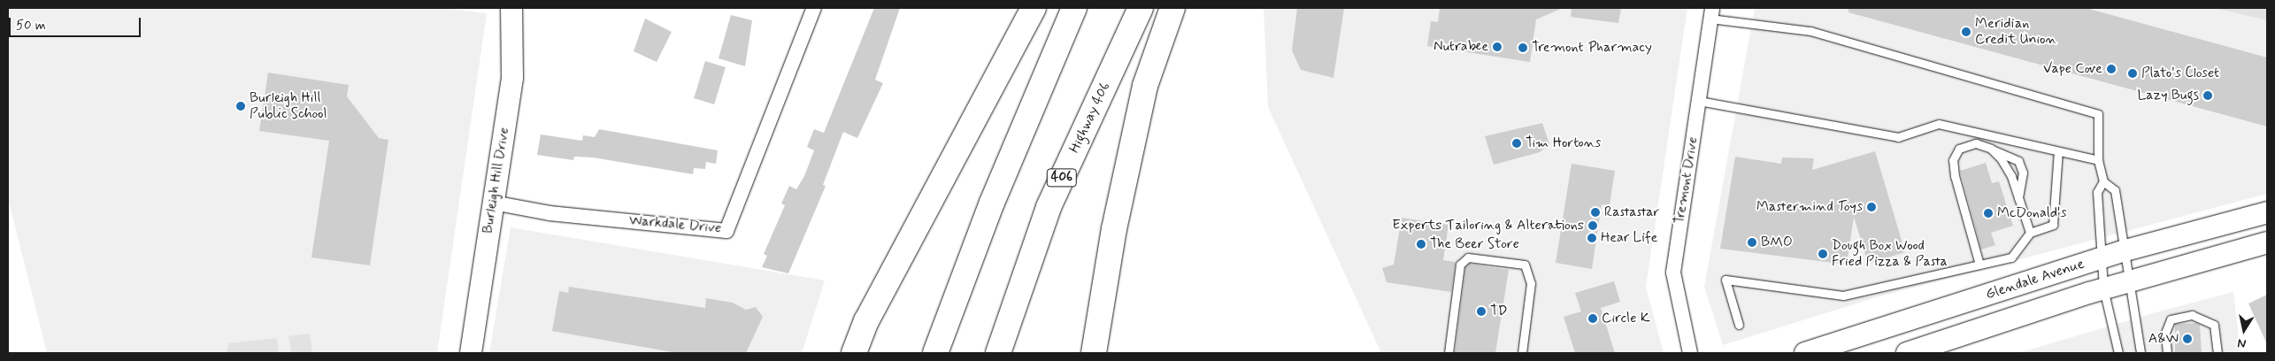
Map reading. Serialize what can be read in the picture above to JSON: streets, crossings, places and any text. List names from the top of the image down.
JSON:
{
  "streets": {
    "highway": ["Highway 406", "406"],
    "main road": ["Burleigh Hill Drive", "Glendale Avenue"],
    "street": ["Tremont Drive", "Warkdale Drive"]
  },
  "crossings": [
    ["Burleigh Hill Drive", "Warkdale Drive"]
  ],
  "places": [
    "Meridian Credit Union",
    "Nutrabee",
    "Tremont Pharmacy",
    "Vape Cove",
    "Plato's Closet",
    "Lazy Bugs",
    "Burleigh Hill Public School",
    "Tim Hortons",
    "Mastermind Toys",
    "Rastastar",
    "McDonald's",
    "Experts Tailoring & Alterations",
    "Hear Life",
    "BMO",
    "The Beer Store",
    "Dough Box Wood Fried Pizza & Pasta",
    "TD",
    "Circle K",
    "A&W"
  ],
  "scale_bar": "50 m",
  "north": "bottom"
}
